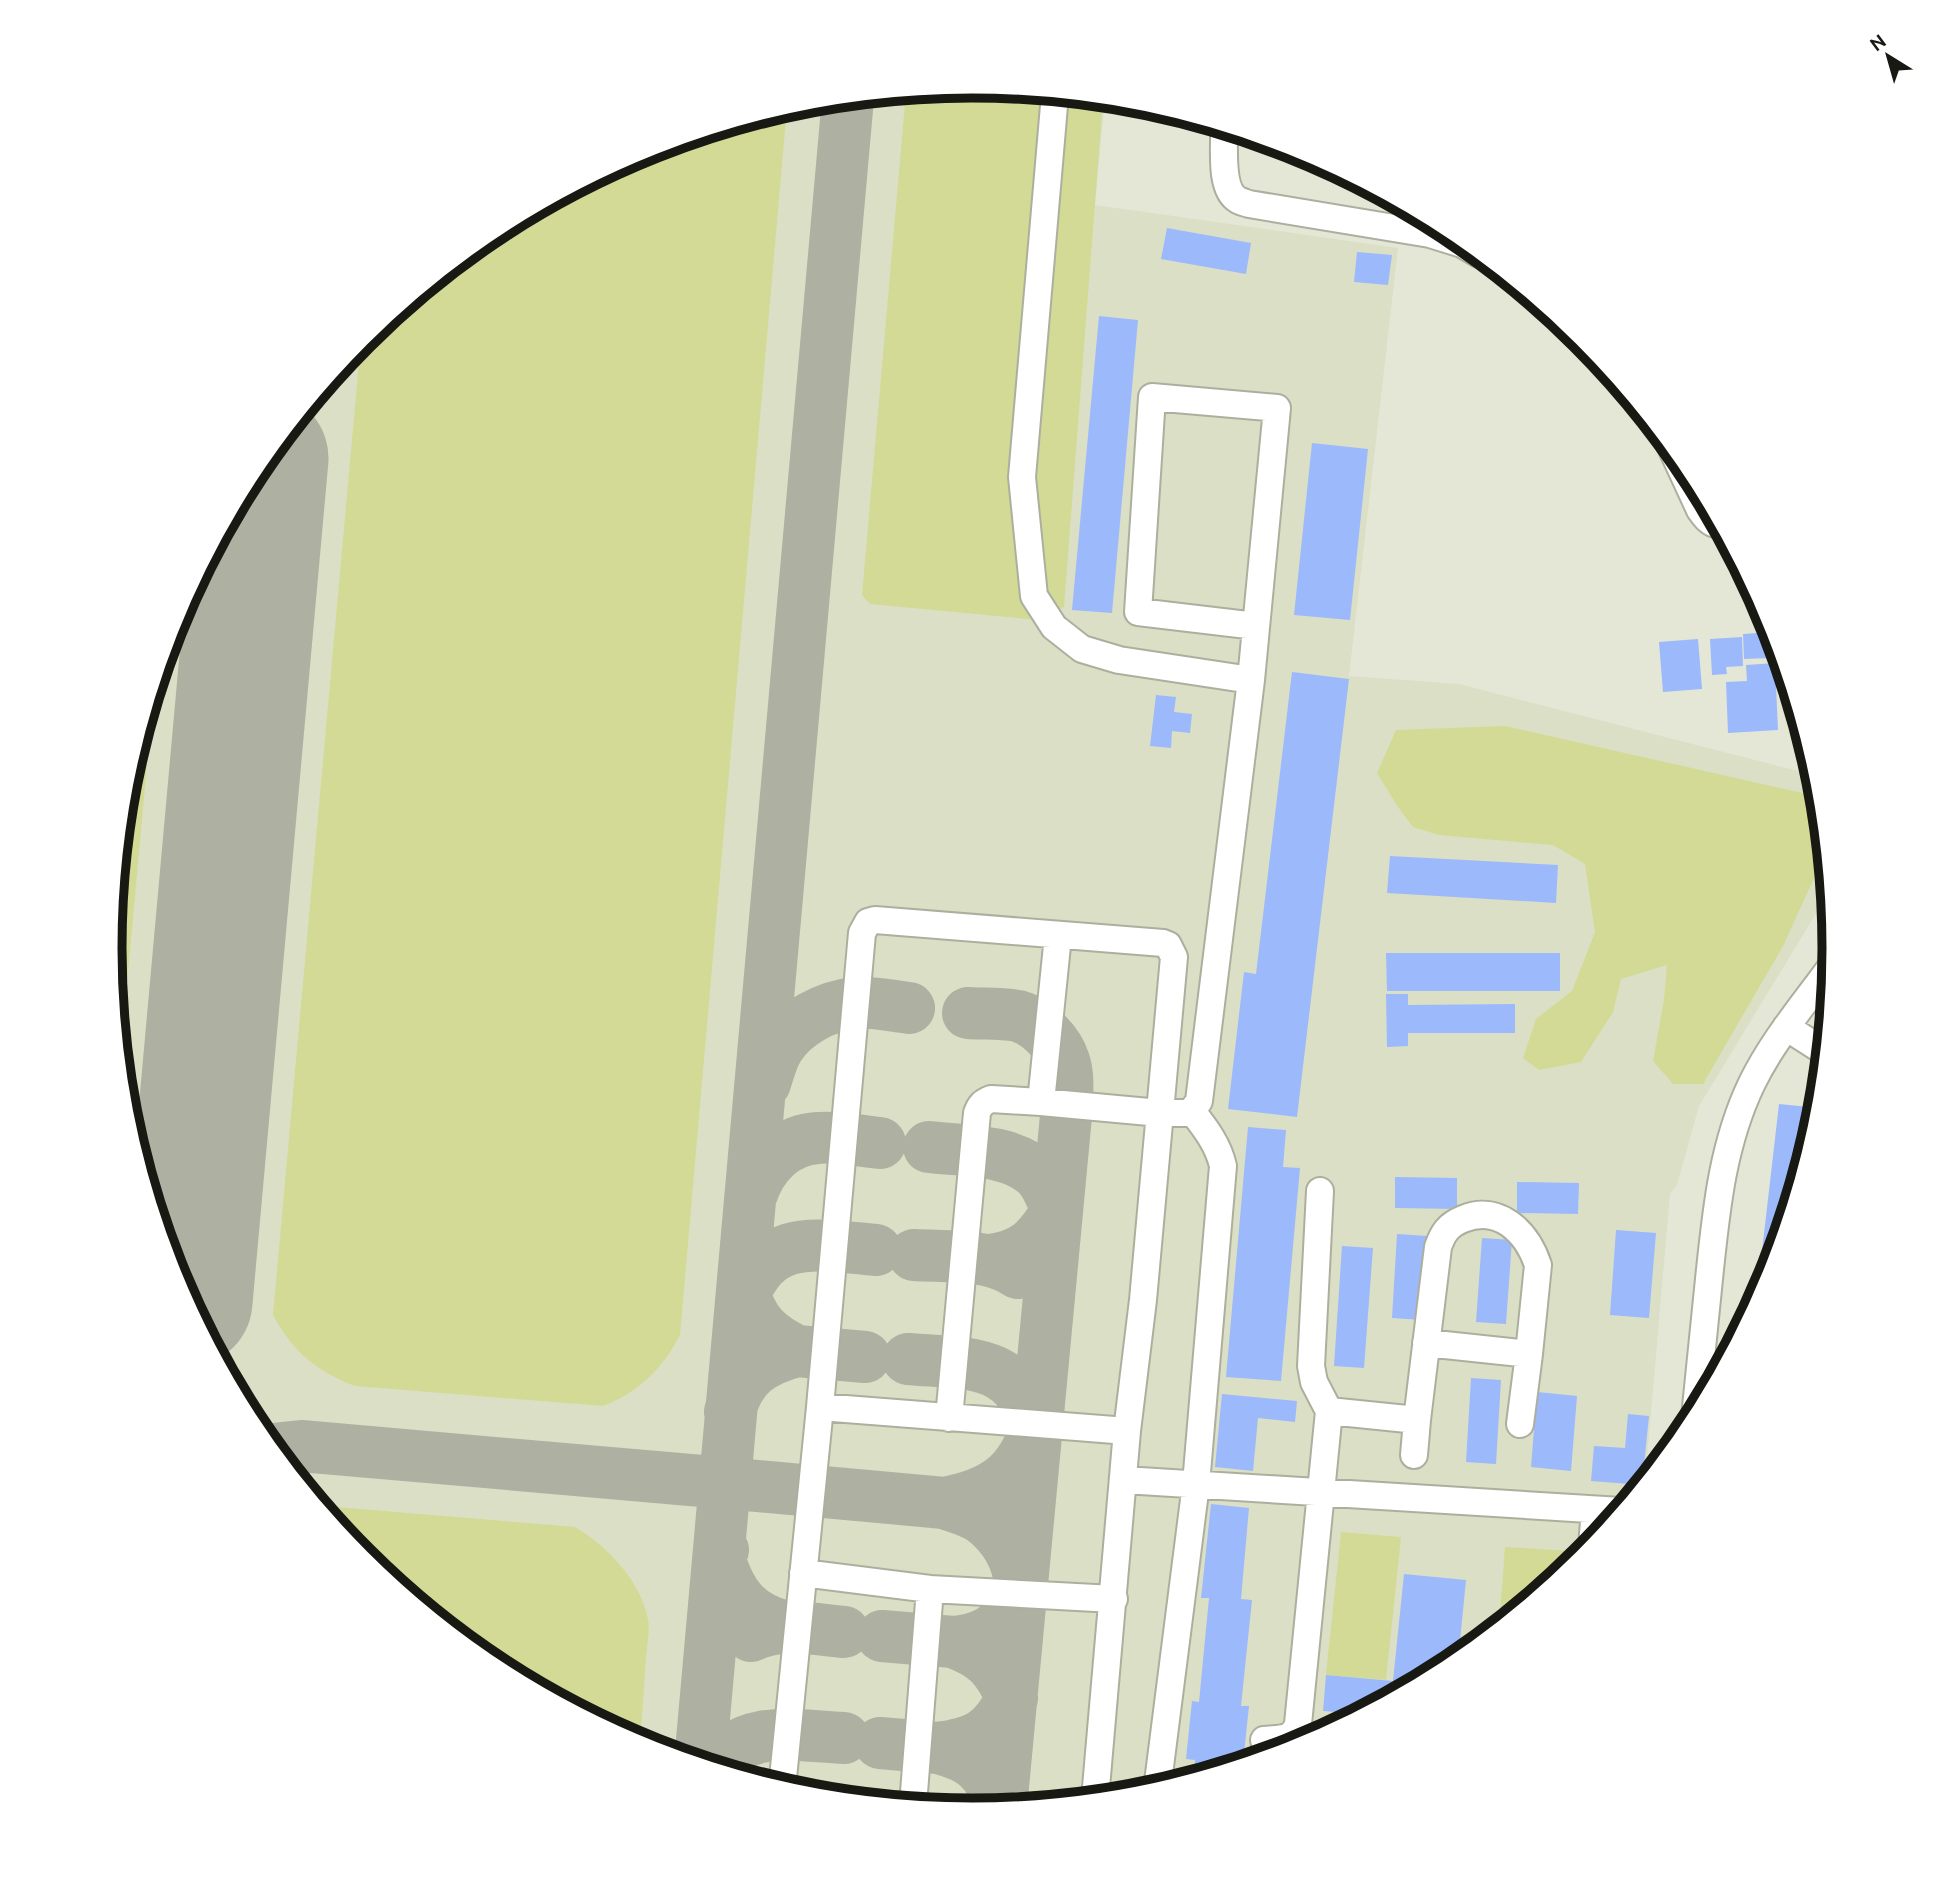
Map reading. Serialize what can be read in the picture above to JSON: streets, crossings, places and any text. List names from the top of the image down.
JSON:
{
  "north": "top left"
}
